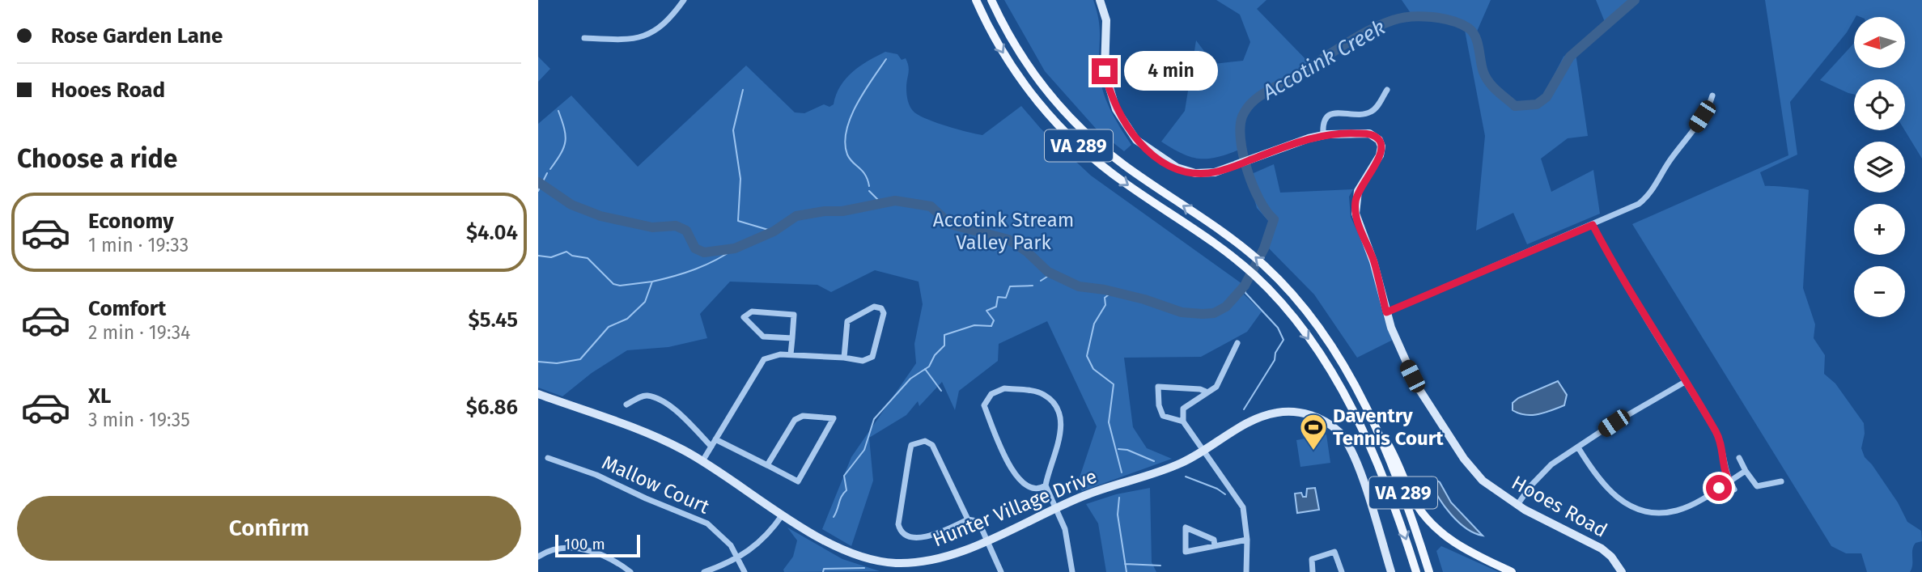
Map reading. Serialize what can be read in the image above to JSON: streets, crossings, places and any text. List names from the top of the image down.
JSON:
{
  "streets": {
    "main road": ["VA 289"],
    "street": ["Mallow Court", "Hooes Road", "Hunter Village Drive"]
  },
  "water": ["Accotink Creek"],
  "parks": ["Accotink Stream Valley Park"],
  "places": {
    "sports": ["Daventry Tennis Court"]
  },
  "scale_bar": "100 m",
  "north": "left",
  "page": {
    "banner": ["Rose Garden Lane", "Hooes Road"],
    "map_buttons": ["+", "−"],
    "bubble": "4 min",
    "heading": "Choose a ride",
    "list": [
      {
        "name": "Economy",
        "note": "1 min · 19:33",
        "value": "$4.04"
      },
      {
        "name": "Comfort",
        "note": "2 min · 19:34",
        "value": "$5.45"
      },
      {
        "name": "XL",
        "note": "3 min · 19:35",
        "value": "$6.86"
      }
    ],
    "buttons": "Confirm",
    "scale": "100 m"
  }
}
